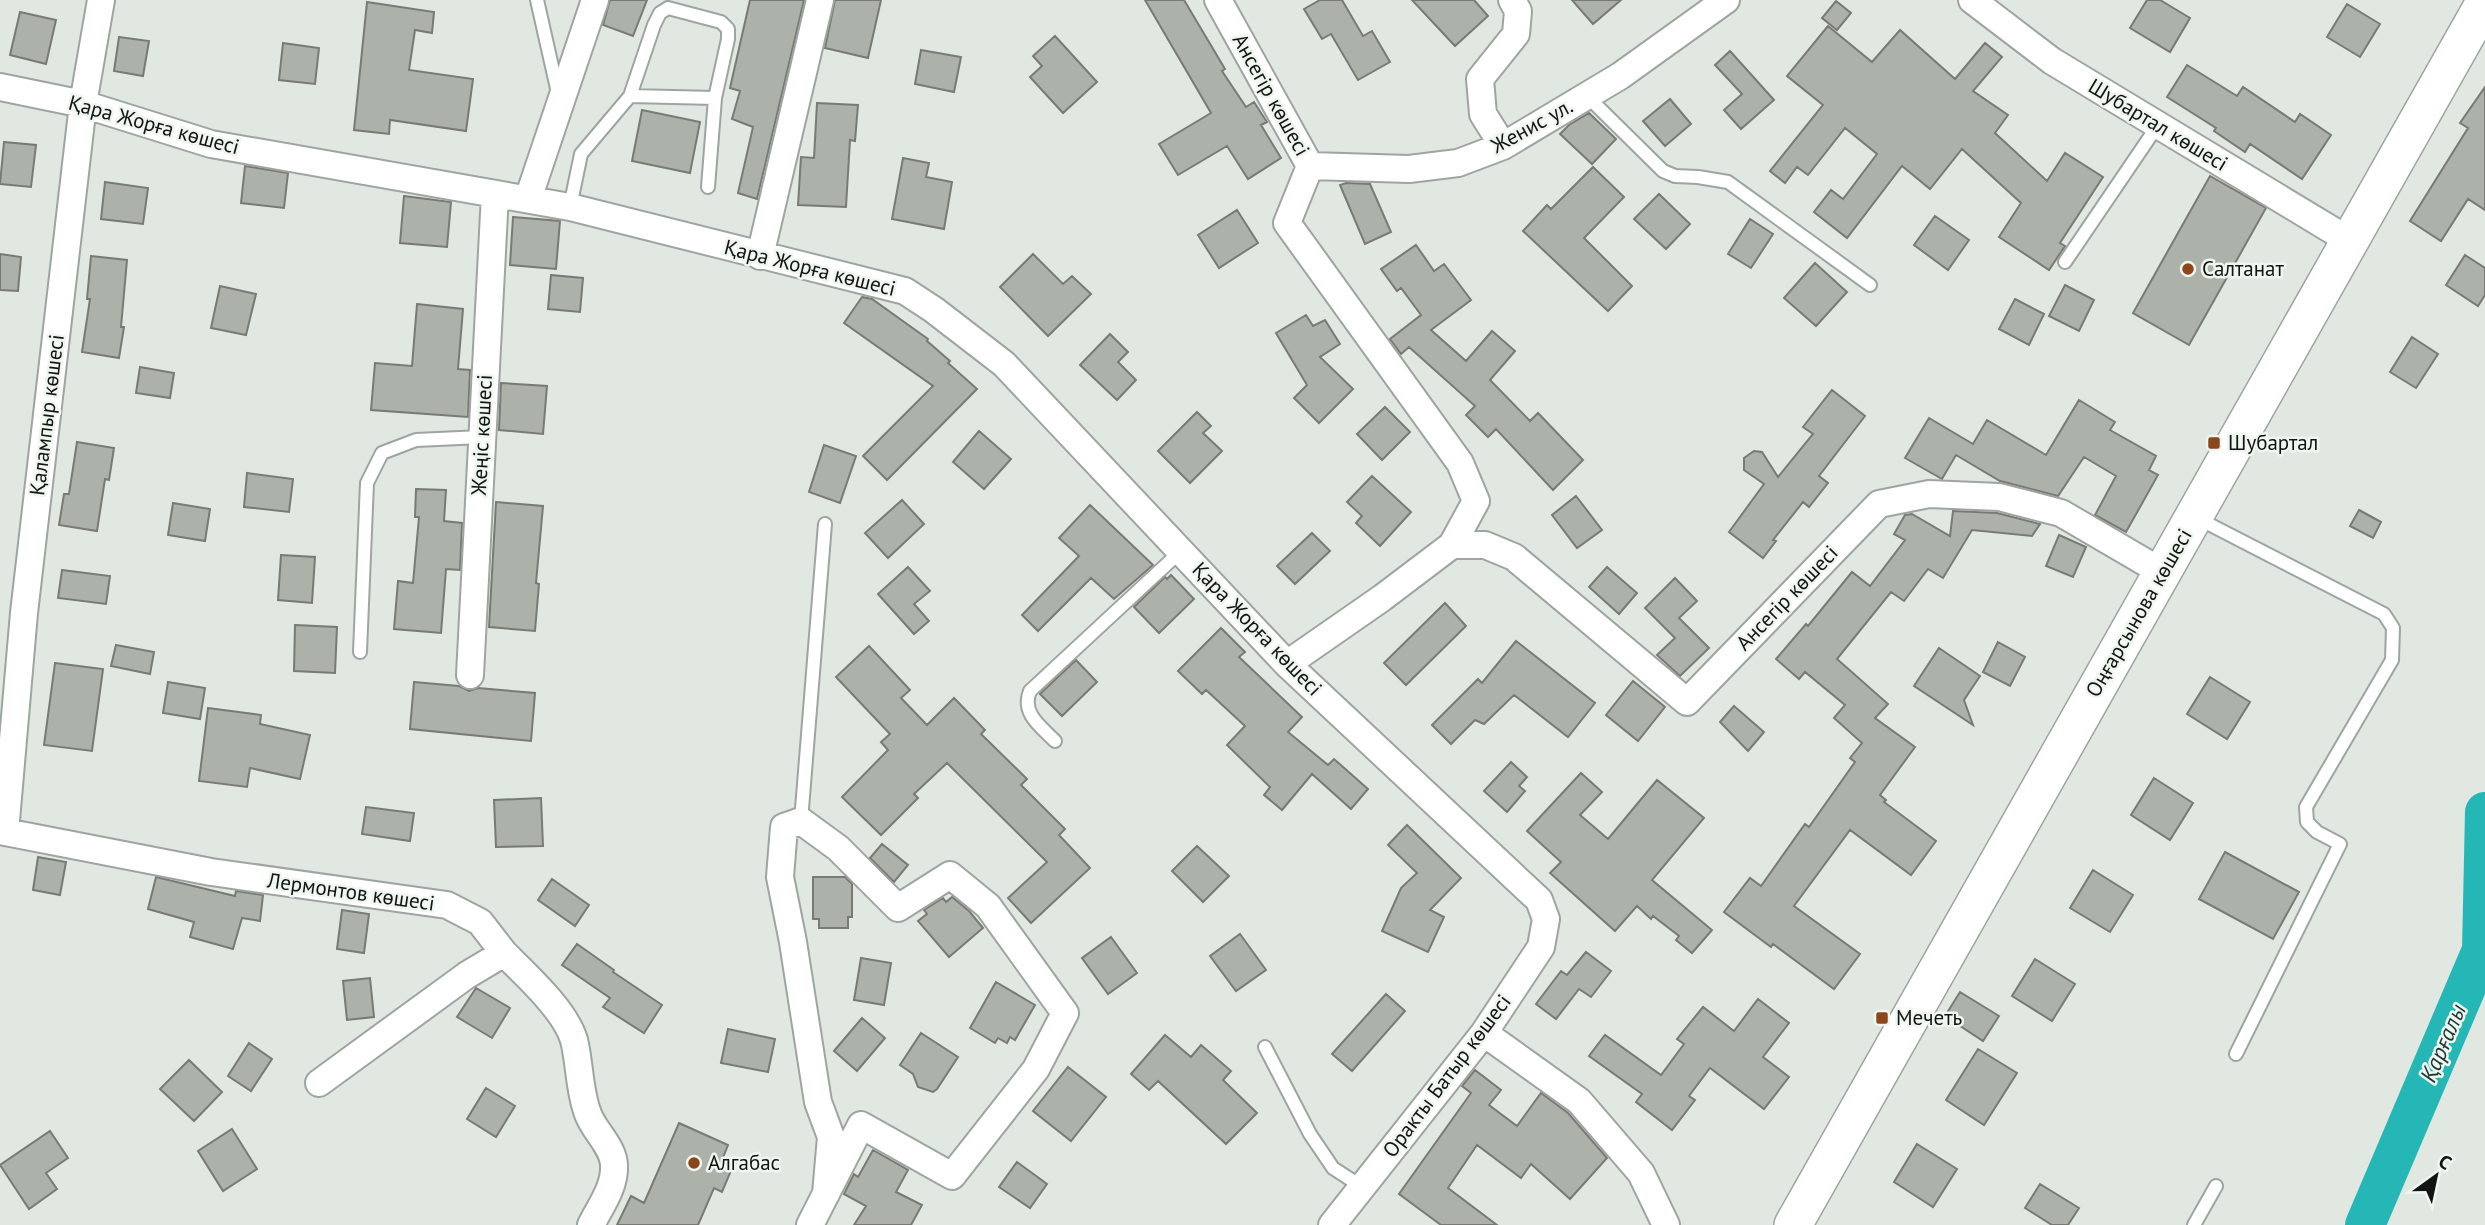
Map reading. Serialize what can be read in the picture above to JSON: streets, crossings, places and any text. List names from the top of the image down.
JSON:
{
  "streets": {
    "main road": ["Оңғарсынова көшесі"],
    "street": [
      "Ансегір көшесі",
      "Қара Жорға көшесі",
      "Шубартал көшесі",
      "Женис ул.",
      "Қалампыр көшесі",
      "Жеңіс көшесі",
      "Лермонтов көшесі",
      "Оракты Батыр көшесі"
    ]
  },
  "crossings": [
    ["Ансегір көшесі", "Қара Жорға көшесі"],
    ["Ансегір көшесі", "Женис ул."],
    ["Ансегір көшесі", "Оңғарсынова көшесі"],
    ["Қара Жорға көшесі", "Қалампыр көшесі"],
    ["Қара Жорға көшесі", "Жеңіс көшесі"],
    ["Қара Жорға көшесі", "Оракты Батыр көшесі"],
    ["Шубартал көшесі", "Оңғарсынова көшесі"],
    ["Қалампыр көшесі", "Лермонтов көшесі"]
  ],
  "water": ["Қарғалы"],
  "places": {
    "other": ["Салтанат", "Алгабас"],
    "transit": ["Шубартал", "Мечеть"]
  },
  "north": "top right"
}
